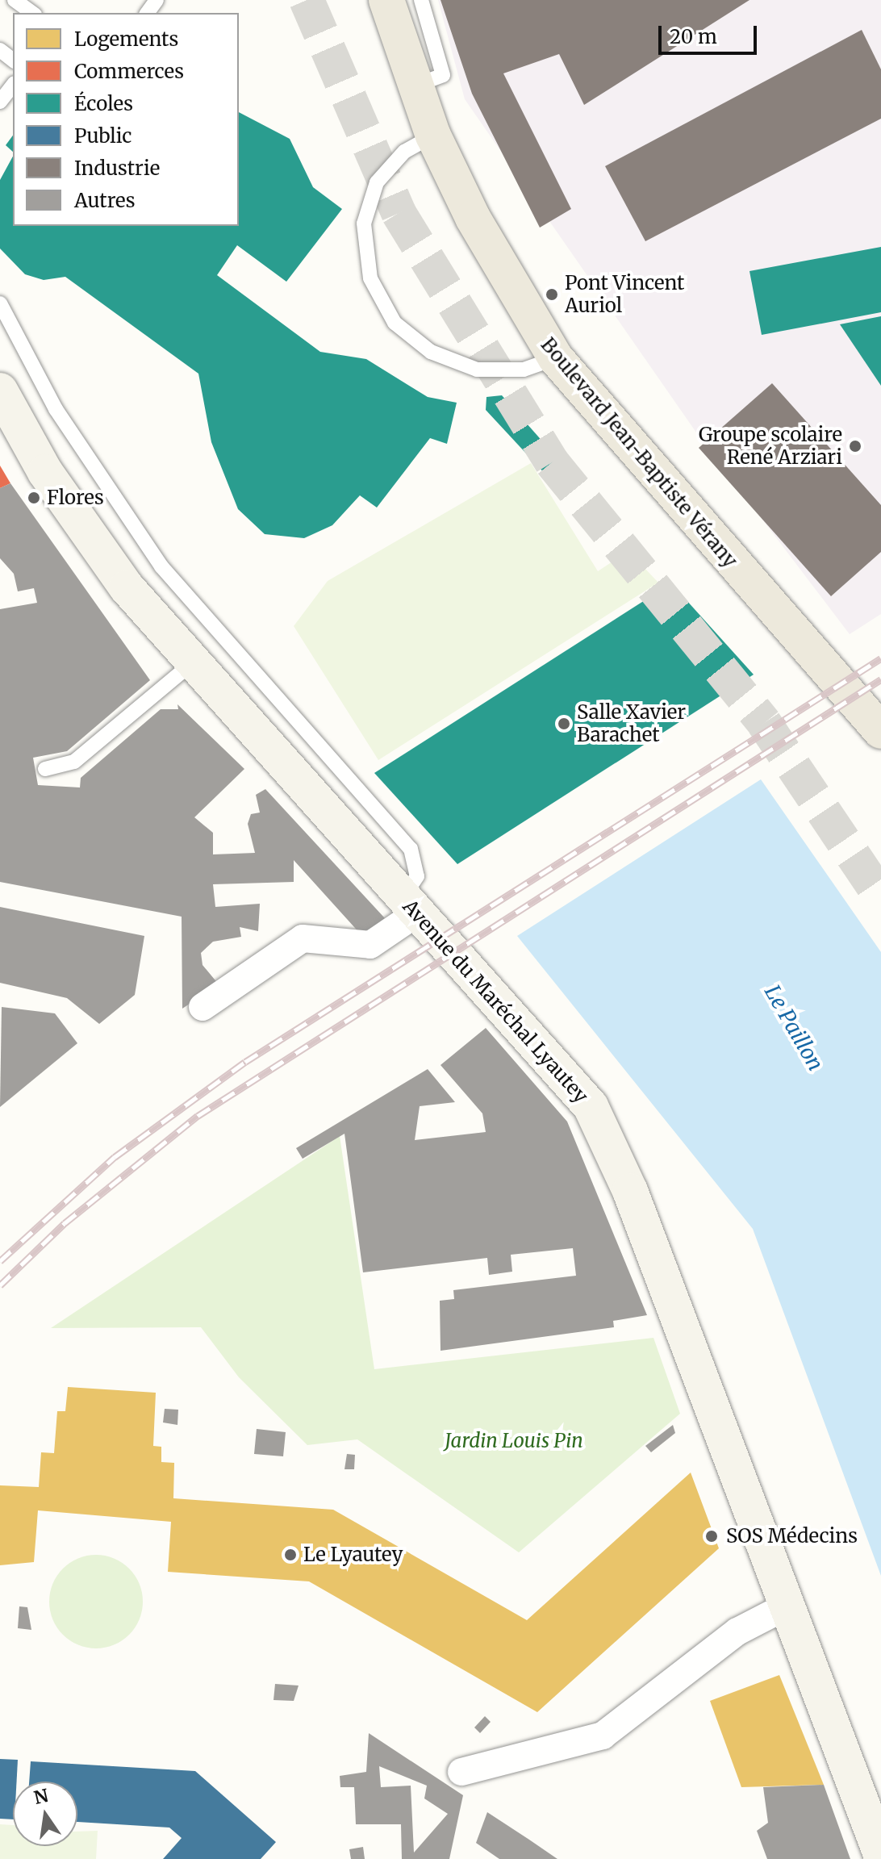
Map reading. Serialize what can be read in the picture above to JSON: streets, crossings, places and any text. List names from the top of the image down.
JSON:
{
  "streets": {
    "main road": ["Boulevard Jean-Baptiste Vérany", "Avenue du Maréchal Lyautey"]
  },
  "water": ["Le Paillon"],
  "parks": ["Jardin Louis Pin"],
  "places": [
    "Pont Vincent Auriol",
    "Groupe scolaire René Arziari",
    "Flores",
    "Salle Xavier Barachet",
    "SOS Médecins",
    "Le Lyautey"
  ],
  "legend": [
    "Logements",
    "Commerces",
    "Écoles",
    "Public",
    "Industrie",
    "Autres"
  ],
  "scale_bar": "20 m",
  "north": "top"
}
